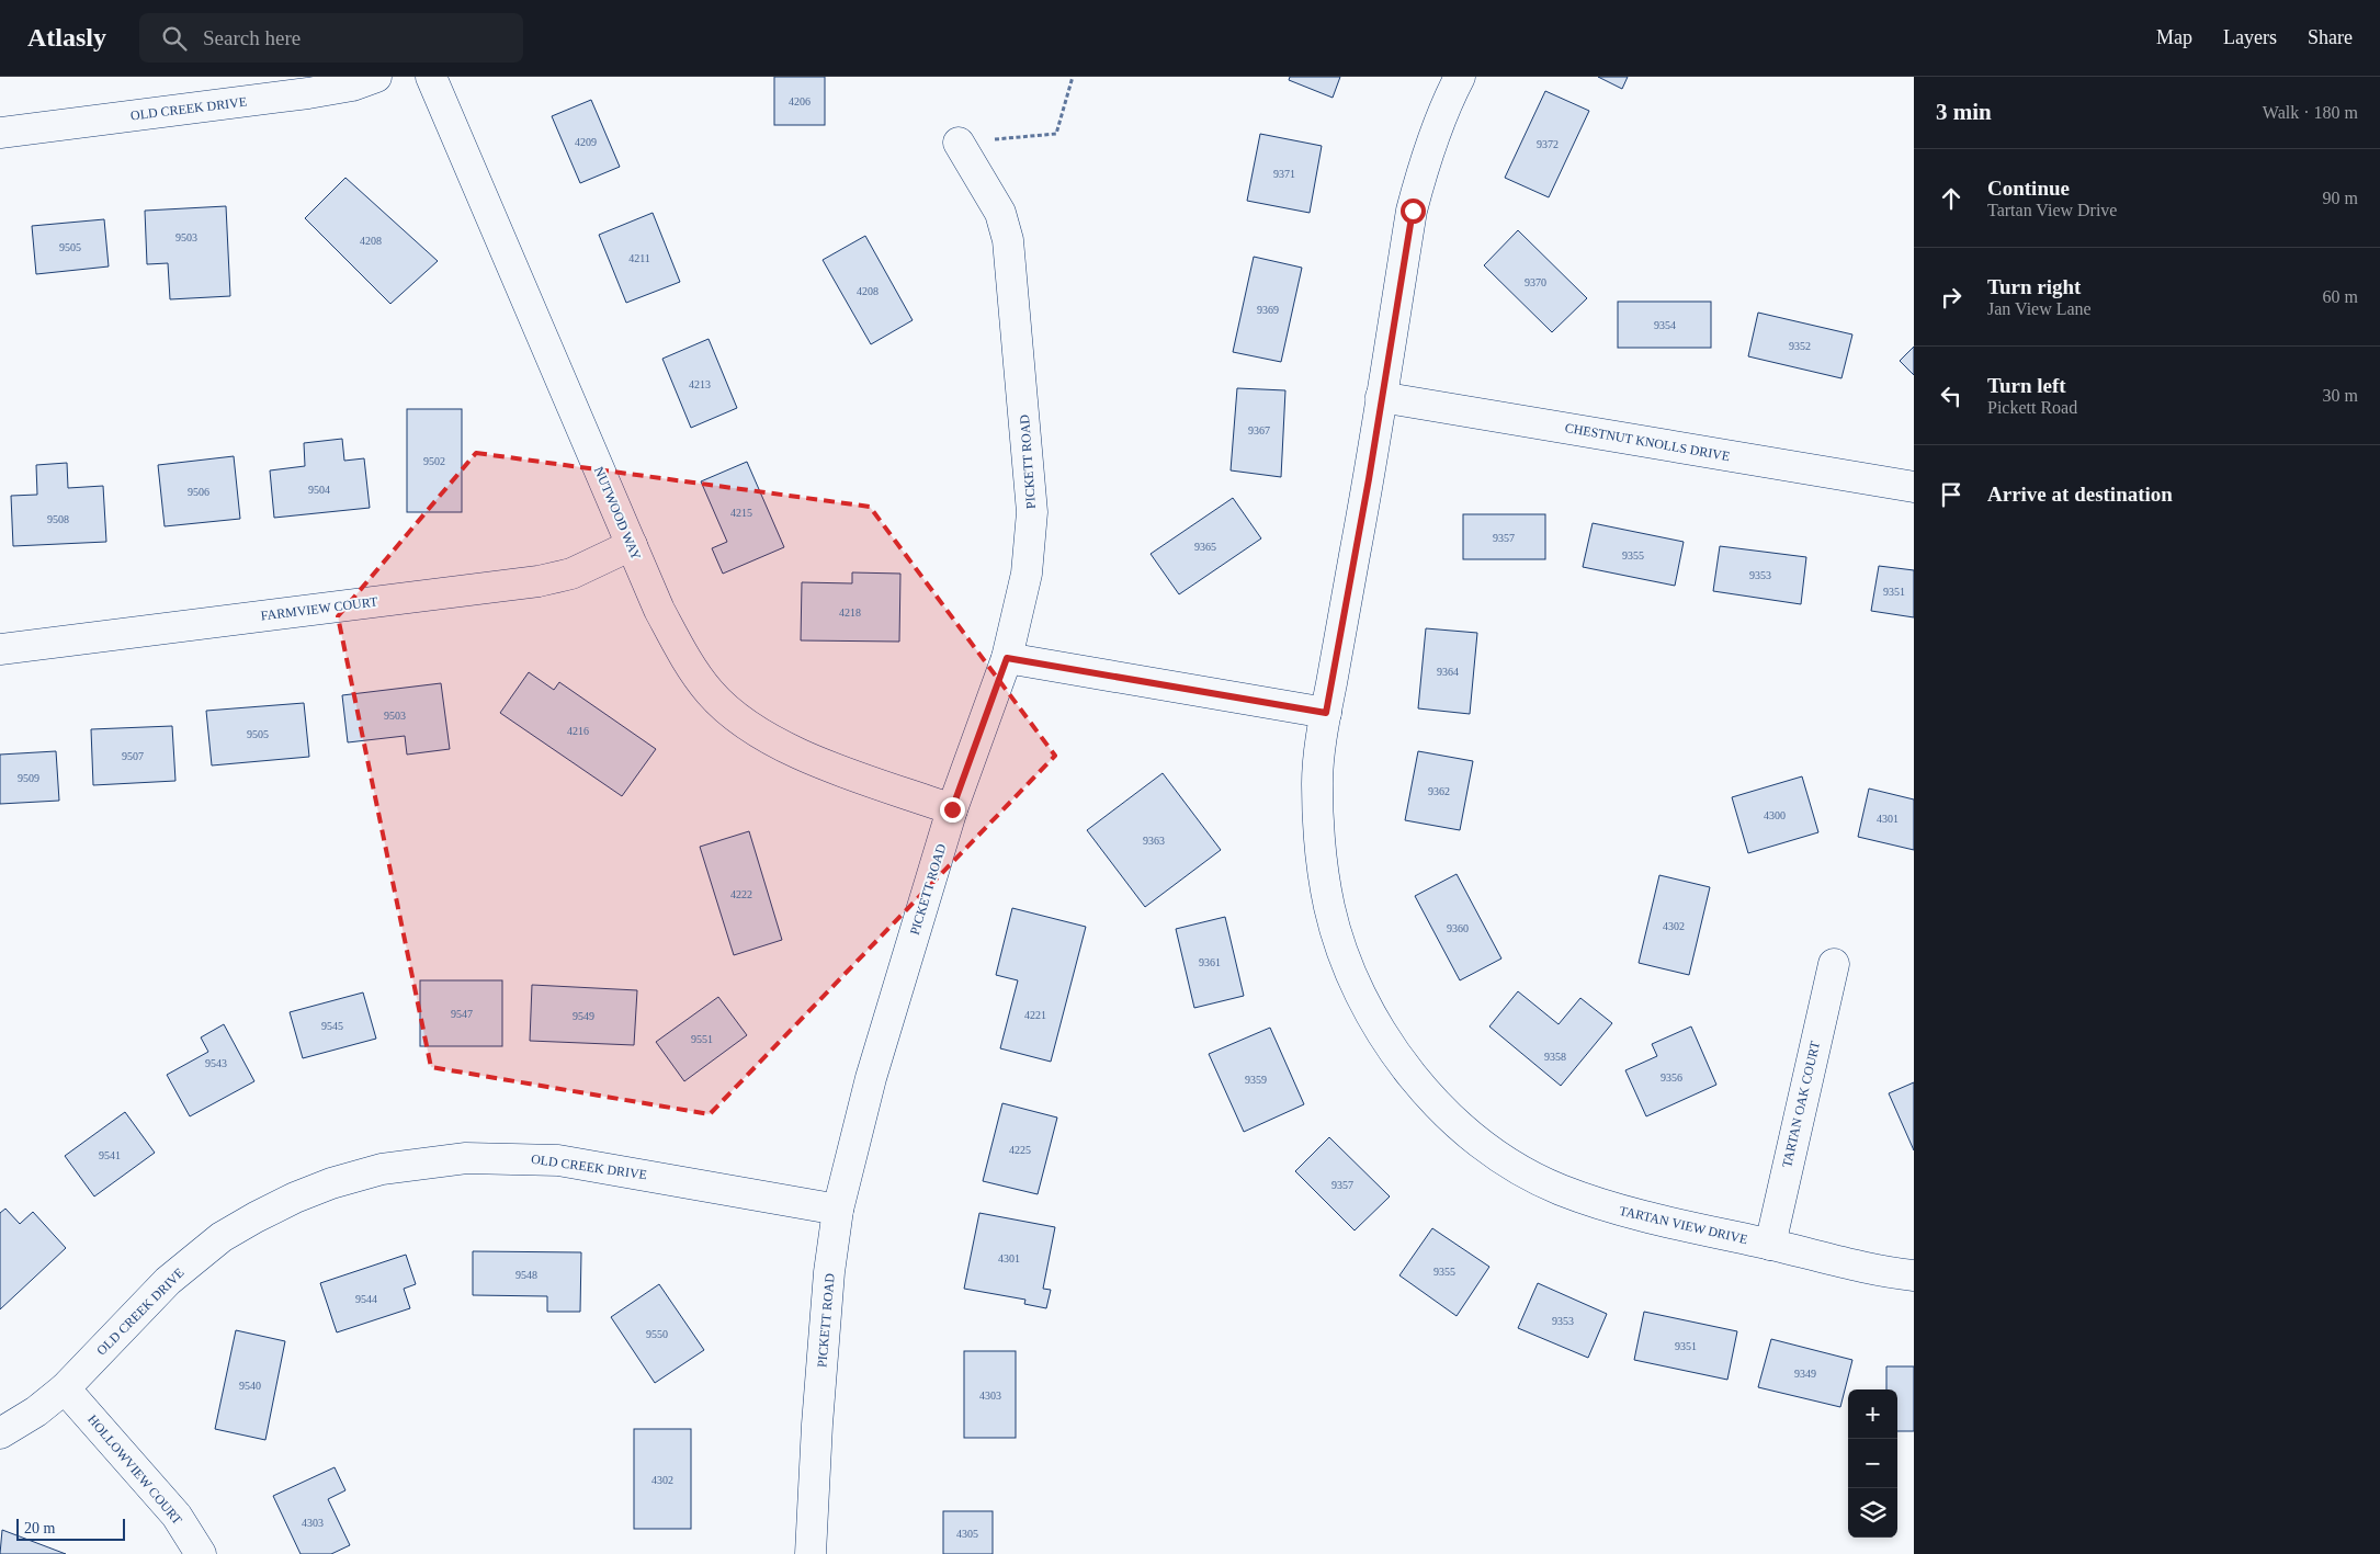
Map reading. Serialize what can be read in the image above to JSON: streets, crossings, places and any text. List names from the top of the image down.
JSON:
{
  "streets": {
    "street": [
      "OLD CREEK DRIVE",
      "CHESTNUT KNOLLS DRIVE",
      "PICKETT ROAD",
      "NUTWOOD WAY",
      "FARMVIEW COURT",
      "TARTAN OAK COURT",
      "TARTAN VIEW DRIVE",
      "HOLLOWVIEW COURT"
    ]
  },
  "crossings": [
    ["OLD CREEK DRIVE", "PICKETT ROAD"],
    ["OLD CREEK DRIVE", "HOLLOWVIEW COURT"],
    ["CHESTNUT KNOLLS DRIVE", "TARTAN VIEW DRIVE"],
    ["PICKETT ROAD", "NUTWOOD WAY"],
    ["NUTWOOD WAY", "FARMVIEW COURT"],
    ["TARTAN OAK COURT", "TARTAN VIEW DRIVE"]
  ],
  "house_numbers": [
    "4206",
    "4209",
    "9372",
    "9371",
    "9503",
    "4208",
    "9505",
    "4211",
    "9370",
    "4208",
    "9369",
    "9354",
    "9352",
    "4213",
    "9367",
    "9502",
    "9504",
    "9506",
    "4215",
    "9508",
    "9357",
    "9365",
    "9355",
    "9353",
    "9351",
    "4218",
    "9364",
    "9503",
    "4216",
    "9505",
    "9507",
    "9509",
    "9362",
    "4300",
    "4301",
    "9363",
    "4222",
    "4302",
    "9360",
    "9361",
    "9547",
    "4221",
    "9549",
    "9545",
    "9551",
    "9358",
    "9543",
    "9356",
    "9359",
    "4225",
    "9541",
    "9357",
    "4301",
    "9355",
    "9548",
    "9544",
    "9353",
    "9550",
    "9351",
    "9349",
    "9540",
    "4303",
    "4302",
    "4303",
    "4305"
  ],
  "scale_bar": "20 m",
  "page": {
    "header": "Atlasly",
    "search": "Search here",
    "nav": ["Map", "Layers", "Share"],
    "heading": ["3 min", "Walk · 180 m"],
    "list": [
      ["Continue", "Tartan View Drive", "90 m"],
      ["Turn right", "Jan View Lane", "60 m"],
      ["Turn left", "Pickett Road", "30 m"],
      "Arrive at destination"
    ],
    "map_buttons": ["+", "−"],
    "scale": "20 m"
  }
}
